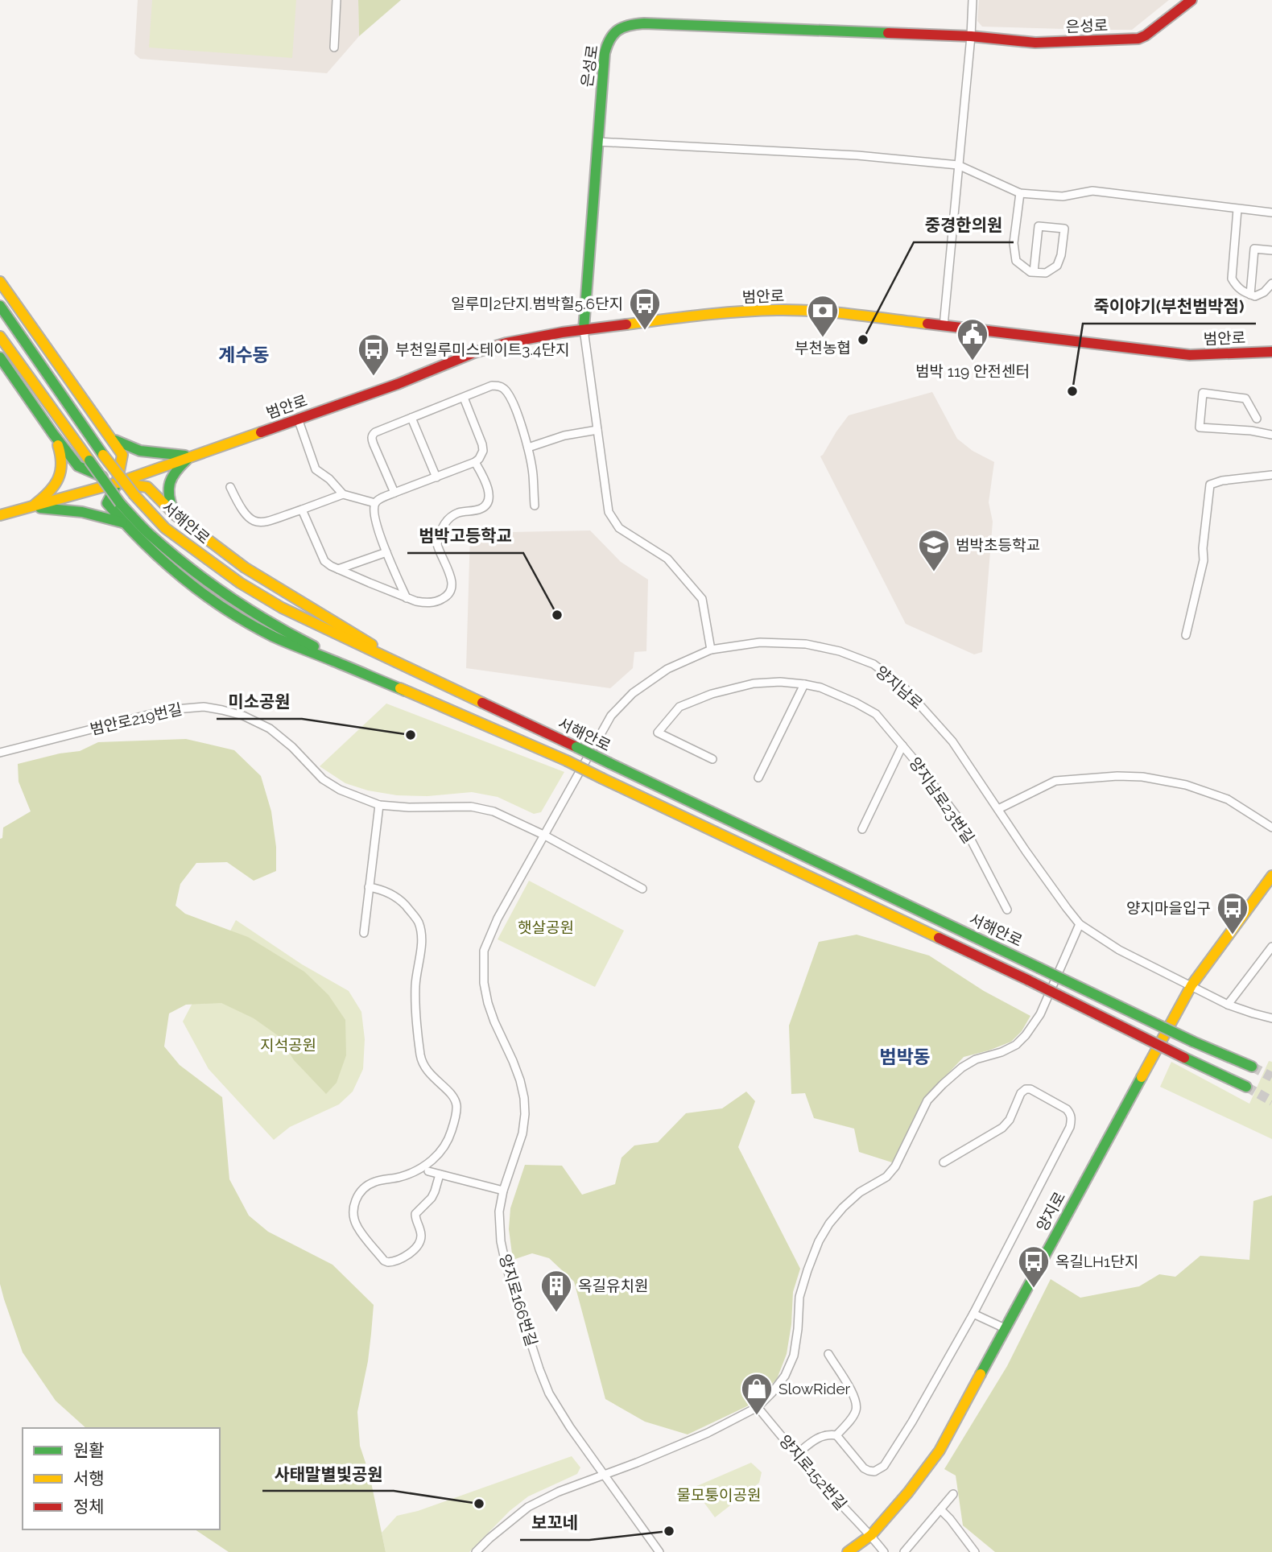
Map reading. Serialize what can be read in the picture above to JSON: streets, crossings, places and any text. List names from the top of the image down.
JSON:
{
  "streets": {
    "main road": [
      "은성로",
      "범안로",
      "서해안로",
      "양지로"
    ],
    "street": [
      "양지남로",
      "범안로219번길",
      "양지남로23번길",
      "양지로166번길",
      "양지로152번길"
    ]
  },
  "crossings": [
    ["은성로", "범안로"],
    ["양지남로", "범안로219번길"],
    ["양지남로", "양지로"],
    ["양지남로", "양지로166번길"],
    ["범안로219번길", "양지로166번길"],
    ["양지로", "양지로152번길"]
  ],
  "districts": ["계수동", "범박동"],
  "parks": ["햇살공원", "지석공원", "물모퉁이공원"],
  "places": {
    "bus stop": [
      "일루미2단지.범박힐5.6단지",
      "부천일루미스테이트3.4단지",
      "양지마을입구",
      "옥길LH1단지"
    ],
    "bank": ["부천농협"],
    "other": [
      "중경한의원",
      "죽이야기(부천범박점)",
      "범박고등학교",
      "미소공원",
      "사태말별빛공원",
      "보꼬네"
    ],
    "public building": ["범박 119 안전센터"],
    "school or university": ["범박초등학교"],
    "building": ["옥길유치원"],
    "shop": ["SlowRider"]
  },
  "legend": ["원활", "서행", "정체"]
}
